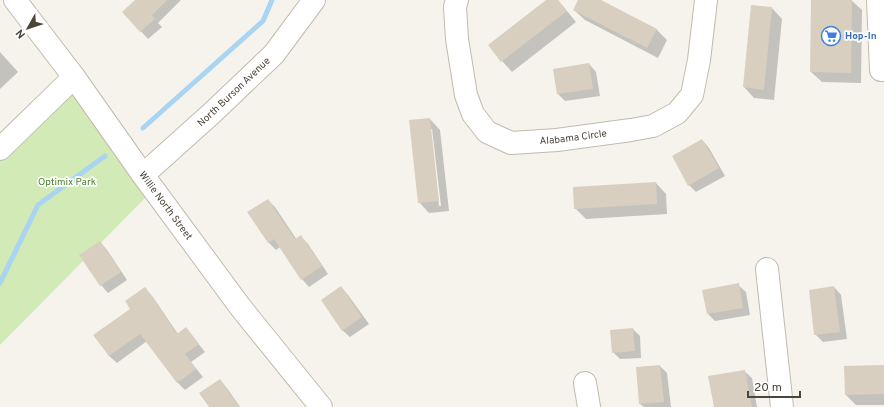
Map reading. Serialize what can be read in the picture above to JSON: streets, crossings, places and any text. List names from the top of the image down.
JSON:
{
  "streets": {
    "street": ["North Burson Avenue", "Alabama Circle", "Willie North Street"]
  },
  "crossings": [
    ["North Burson Avenue", "Willie North Street"]
  ],
  "parks": ["Optimix Park"],
  "places": {
    "supermarket": ["Hop-In"]
  },
  "scale_bar": "20 m",
  "north": "bottom left"
}
